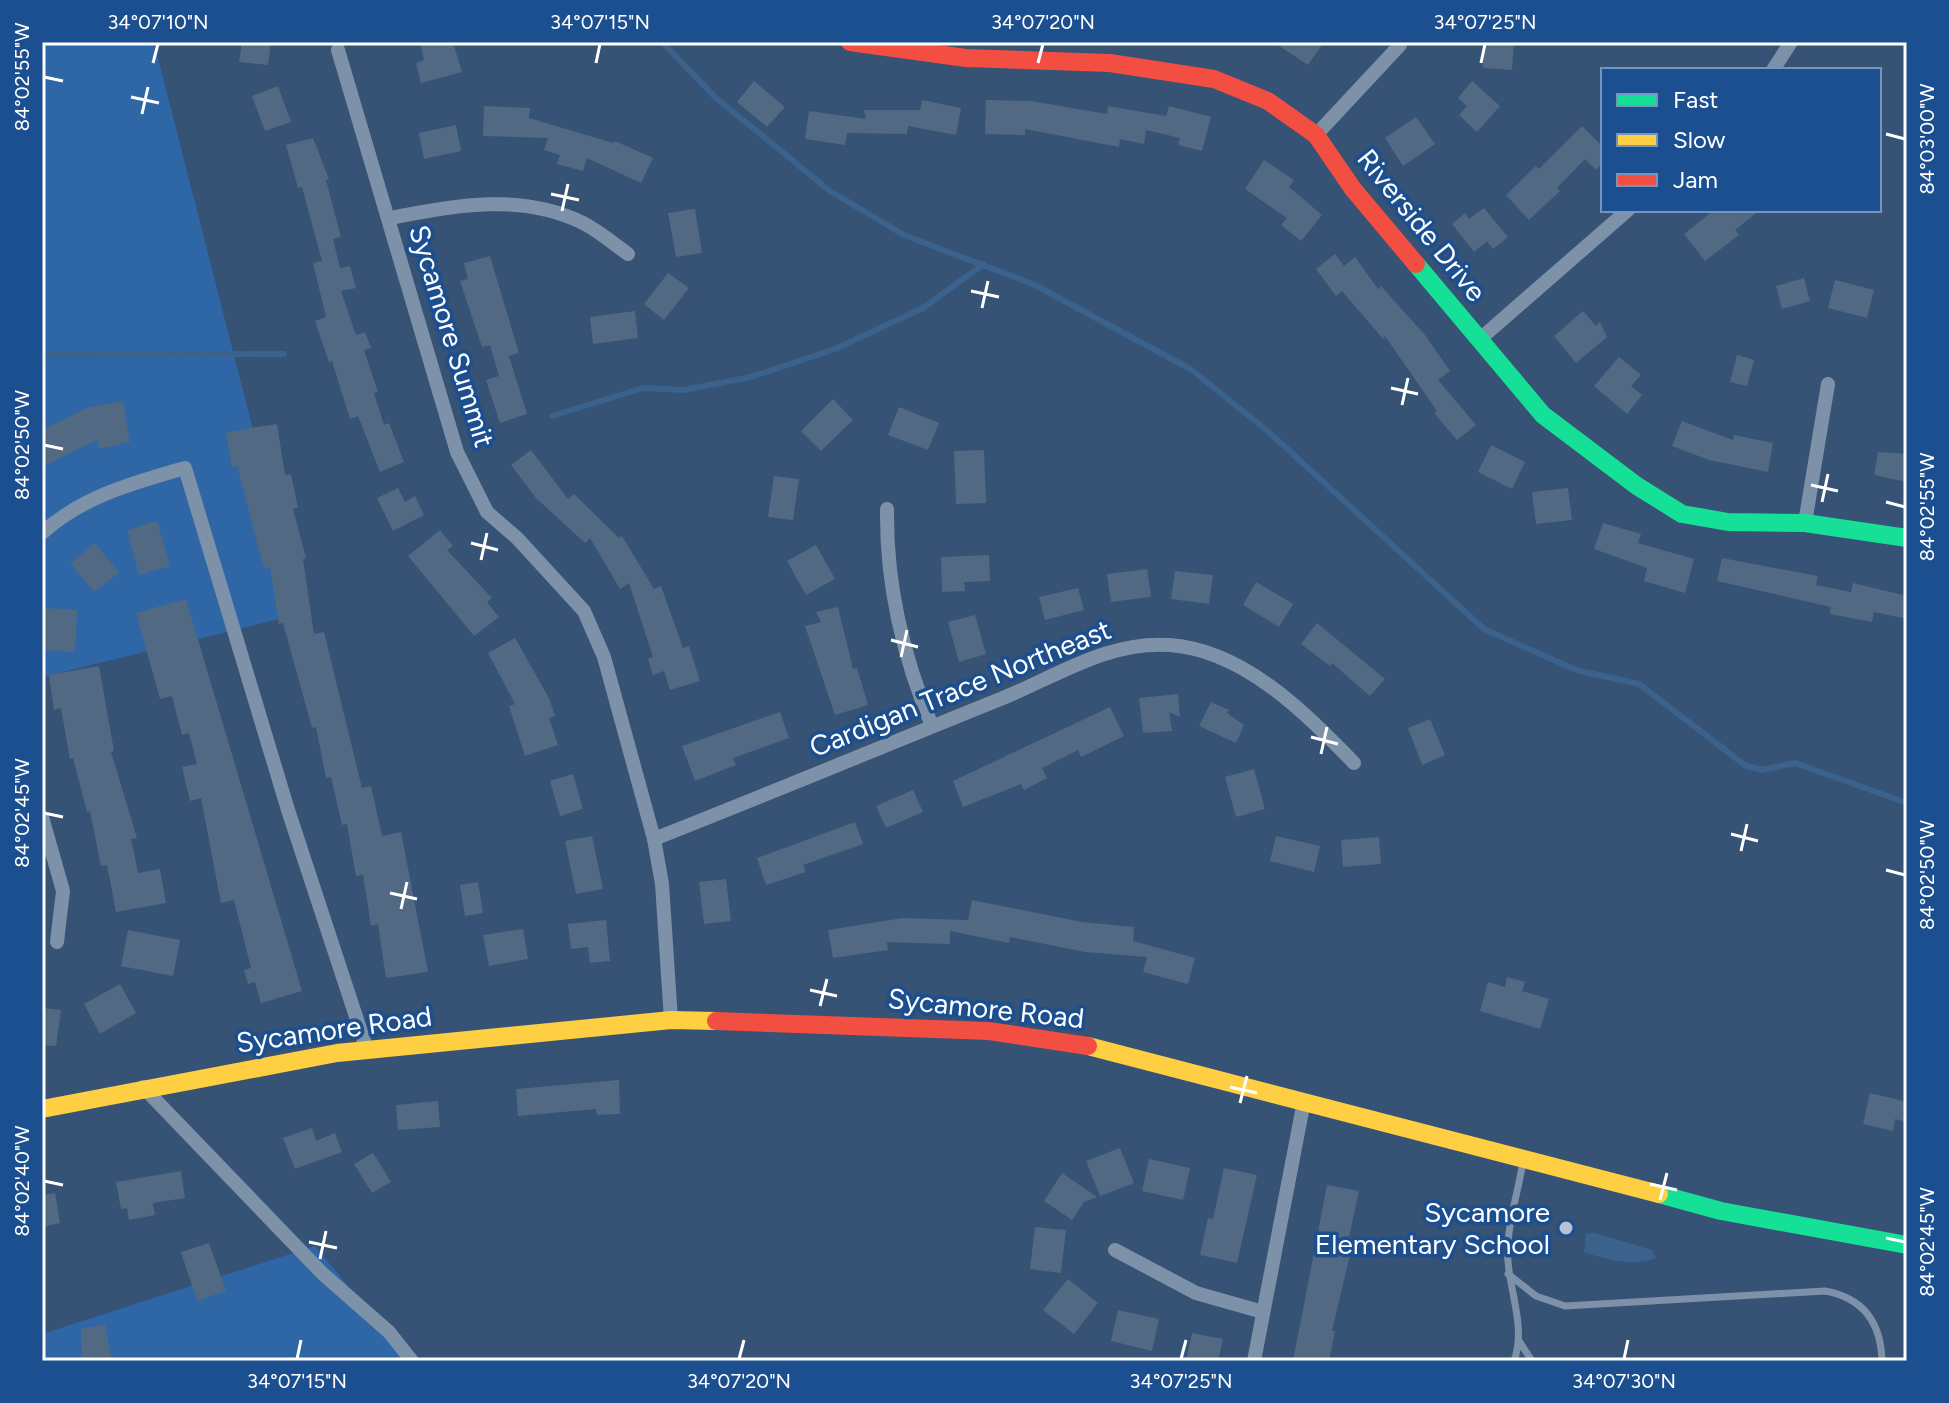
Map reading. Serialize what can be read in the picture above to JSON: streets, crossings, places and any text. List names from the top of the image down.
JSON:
{
  "streets": {
    "street": [
      "Riverside Drive",
      "Sycamore Summit",
      "Cardigan Trace Northeast",
      "Sycamore Road"
    ]
  },
  "crossings": [
    ["Sycamore Summit", "Cardigan Trace Northeast"],
    ["Sycamore Summit", "Sycamore Road"]
  ],
  "places": ["Sycamore Elementary School"],
  "legend": ["Fast", "Slow", "Jam"],
  "coordinates": [
    "34°07'10\"N",
    "34°07'15\"N",
    "34°07'20\"N",
    "34°07'25\"N",
    "84°02'55\"W",
    "84°03'00\"W",
    "84°02'50\"W",
    "84°02'45\"W",
    "84°02'40\"W",
    "34°07'30\"N"
  ]
}
